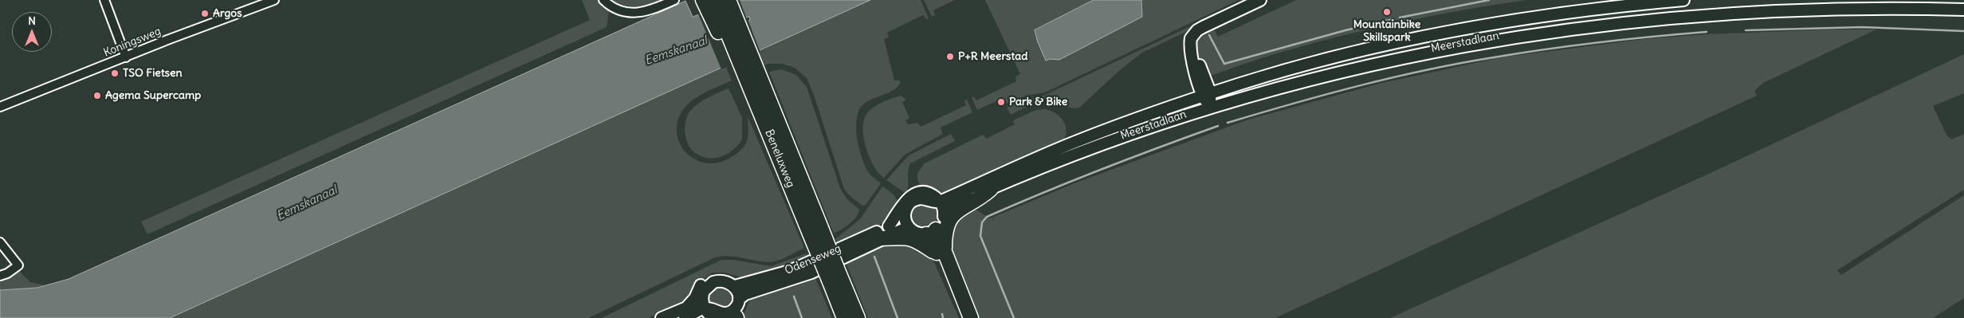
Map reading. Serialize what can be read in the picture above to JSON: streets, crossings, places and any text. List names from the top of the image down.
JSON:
{
  "streets": {
    "highway": ["Beneluxweg"],
    "main road": ["Meerstadlaan", "Odenseweg"],
    "street": ["Koningsweg"]
  },
  "crossings": [
    ["Meerstadlaan", "Odenseweg"]
  ],
  "water": ["Eemskanaal"],
  "places": [
    "Mountainbike Skillspark",
    "Argos",
    "P+R Meerstad",
    "TSO Fietsen",
    "Agema Supercamp",
    "Park & Bike"
  ],
  "north": "top"
}
